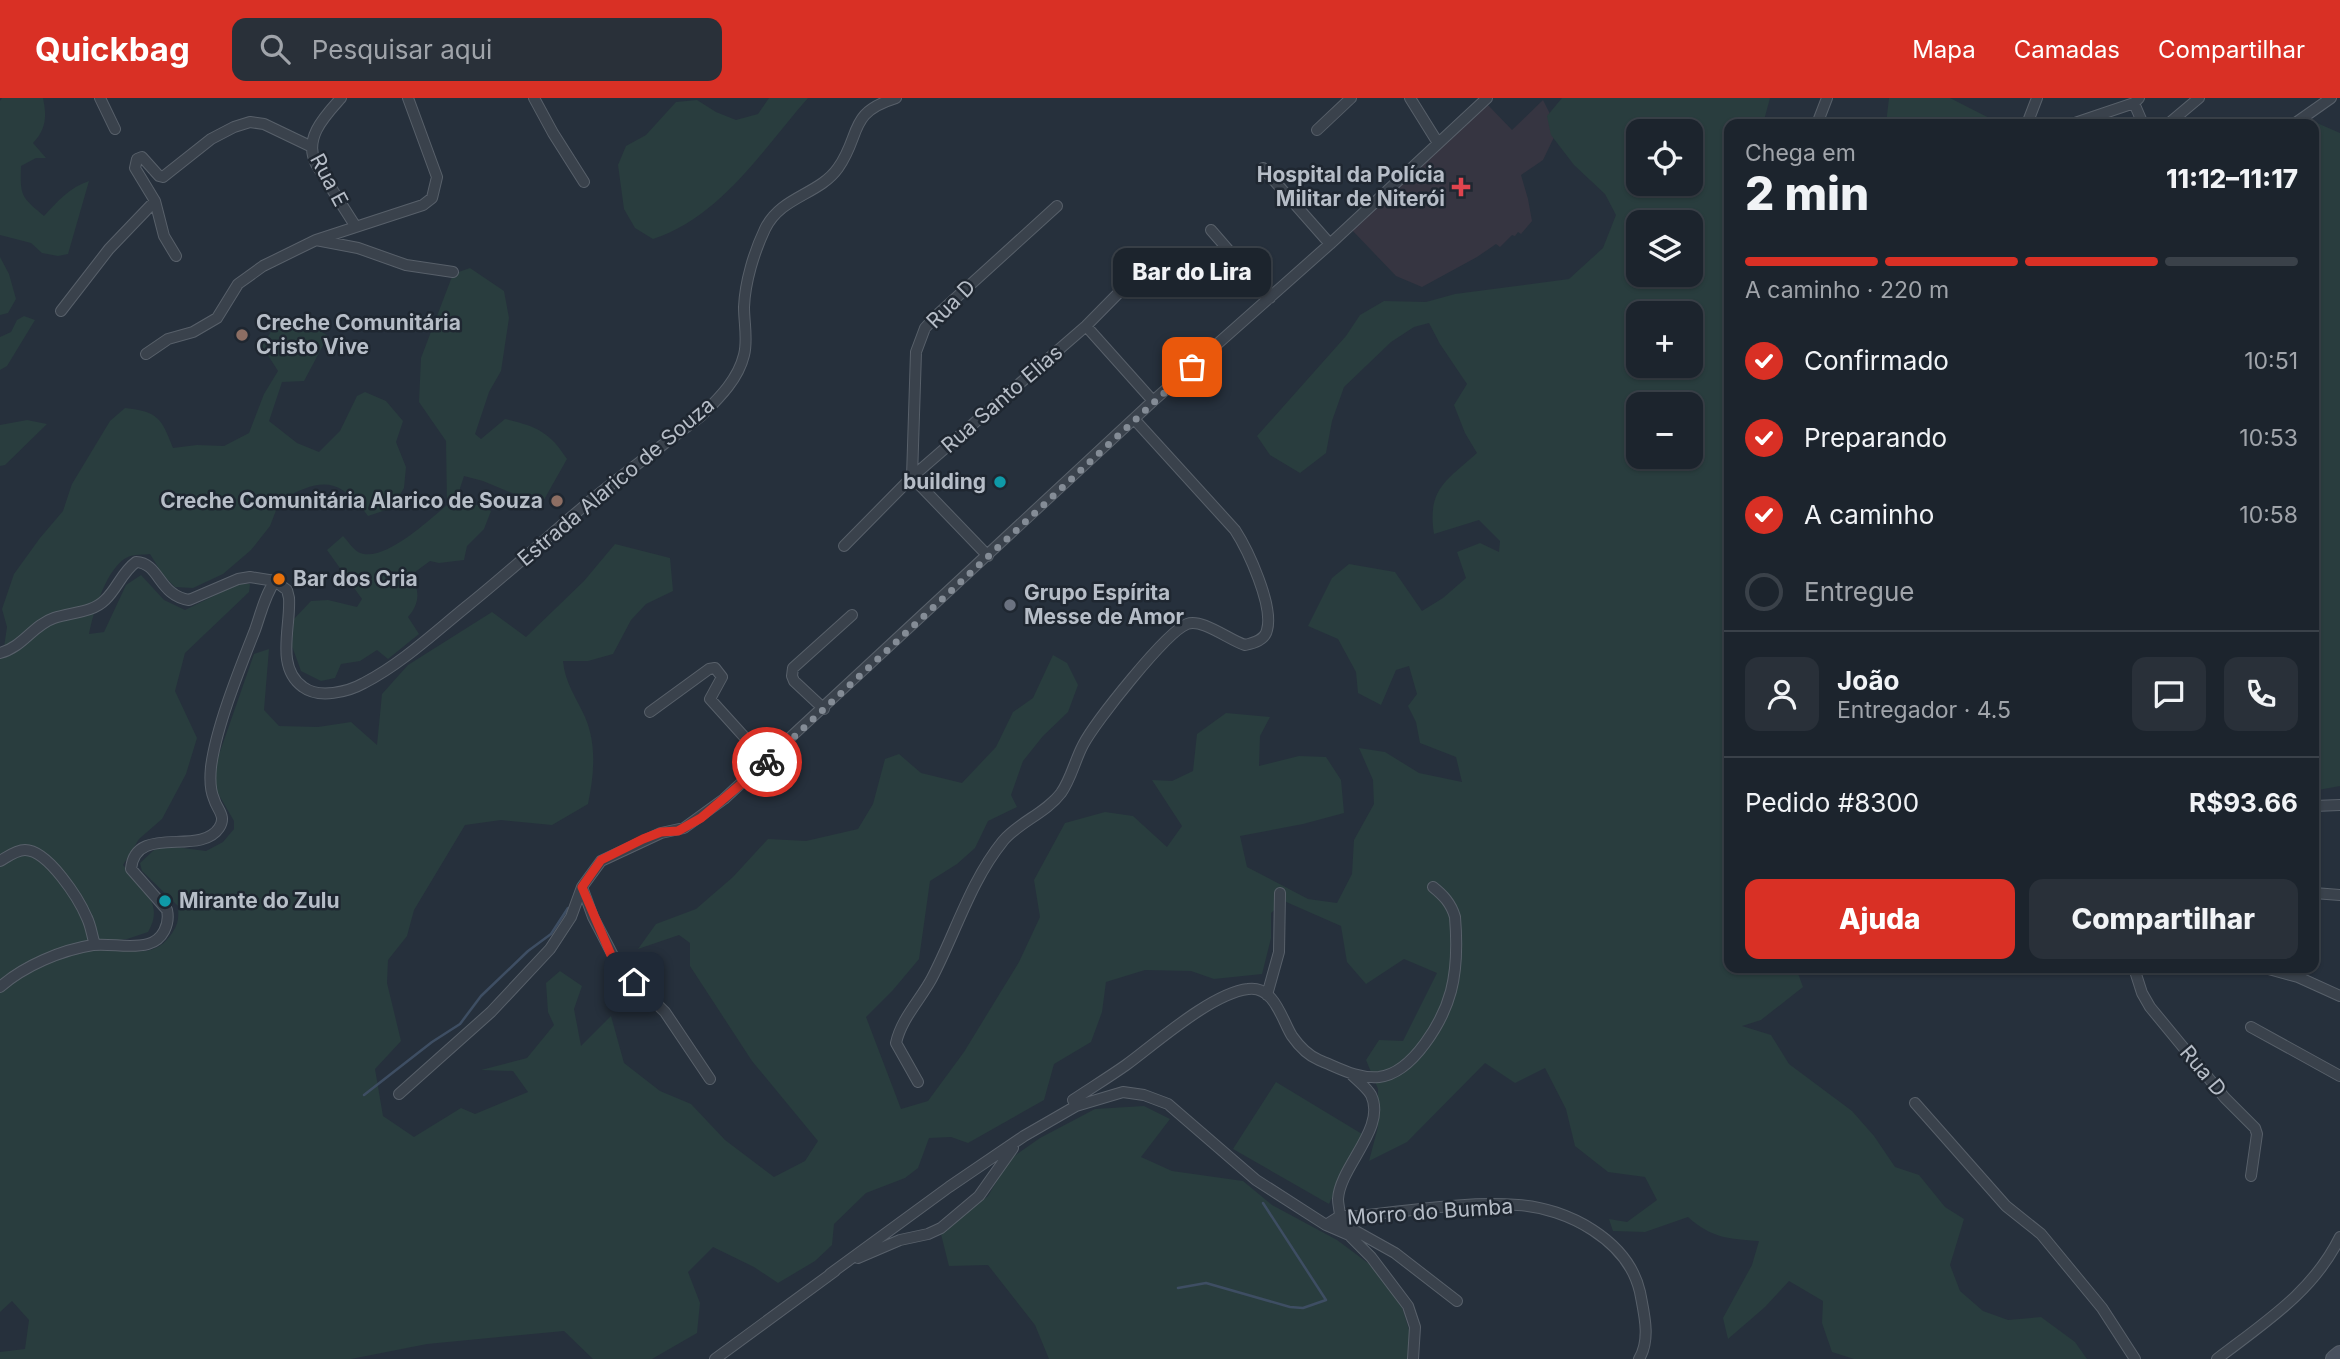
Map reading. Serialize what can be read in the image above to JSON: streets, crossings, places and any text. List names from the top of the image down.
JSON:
{
  "streets": {
    "street": [
      "Rua E",
      "Rua D",
      "Rua Santo Elias",
      "Estrada Alarico de Souza",
      "Morro do Bumba"
    ]
  },
  "crossings": [
    ["Rua D", "Rua Santo Elias"]
  ],
  "places": {
    "health": ["Hospital da Polícia Militar de Niterói"],
    "other": [
      "Creche Comunitária Cristo Vive",
      "Bar do Lira",
      "building",
      "Creche Comunitária Alarico de Souza",
      "Bar dos Cria",
      "Grupo Espírita Messe de Amor",
      "Mirante do Zulu"
    ]
  },
  "page": {
    "header": "Quickbag",
    "search": "Pesquisar aqui",
    "nav": ["Mapa", "Camadas", "Compartilhar"],
    "map_buttons": ["+", "−"],
    "heading": ["2 min", "Chega em", "11:12–11:17"],
    "panel": [
      "João",
      "Entregador · 4.5",
      "Pedido #8300",
      "R$93.66"
    ],
    "bar": "A caminho · 220 m",
    "bubble": "Bar do Lira",
    "list": [
      ["Confirmado", "10:51"],
      ["Preparando", "10:53"],
      ["A caminho", "10:58"],
      "Entregue"
    ],
    "buttons": ["Ajuda", "Compartilhar"]
  }
}
